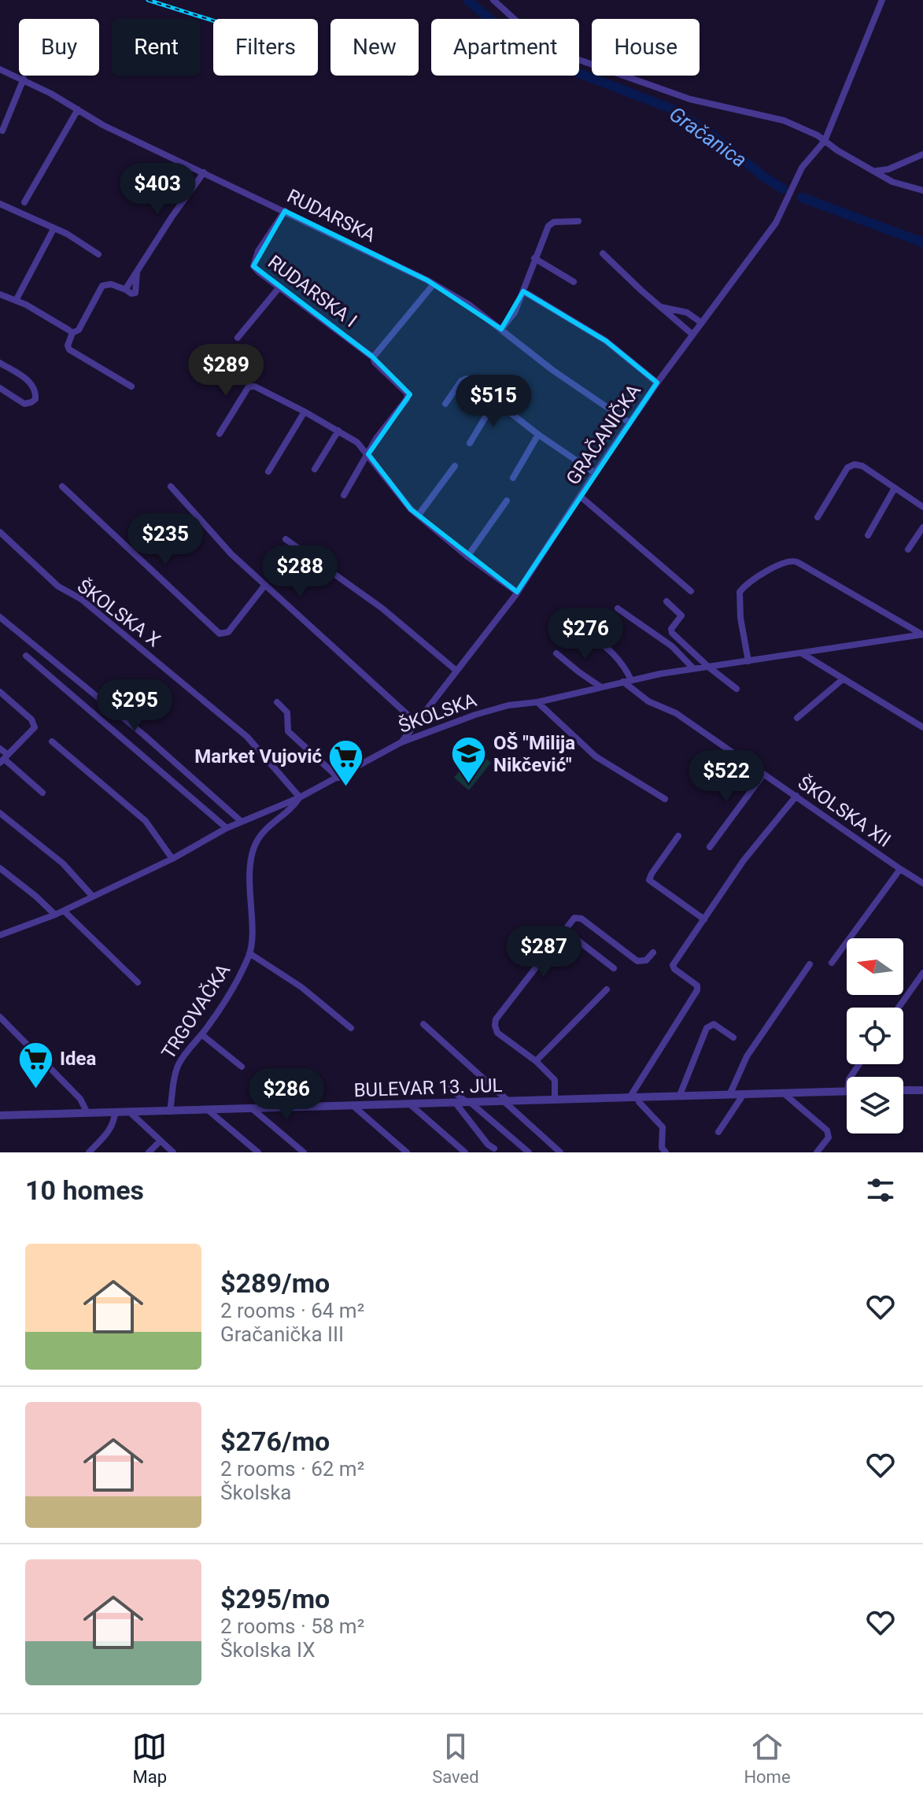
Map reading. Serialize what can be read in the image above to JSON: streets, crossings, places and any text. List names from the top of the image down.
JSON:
{
  "streets": {
    "street": [
      "RUDARSKA",
      "RUDARSKA I",
      "GRAČANIČKA",
      "ŠKOLSKA X",
      "ŠKOLSKA",
      "ŠKOLSKA XII",
      "TRGOVAČKA",
      "BULEVAR 13. JUL"
    ]
  },
  "crossings": [
    ["RUDARSKA", "RUDARSKA I"],
    ["RUDARSKA", "GRAČANIČKA"],
    ["GRAČANIČKA", "ŠKOLSKA"],
    ["ŠKOLSKA X", "ŠKOLSKA"],
    ["ŠKOLSKA X", "TRGOVAČKA"],
    ["ŠKOLSKA", "ŠKOLSKA XII"],
    ["ŠKOLSKA", "TRGOVAČKA"],
    ["TRGOVAČKA", "BULEVAR 13. JUL"]
  ],
  "water": ["Gračanica"],
  "places": {
    "school or university": ["OŠ \"Milija Nikčević\""],
    "supermarket": ["Market Vujović", "Idea"]
  },
  "north": "left",
  "page": {
    "chip": [
      "Buy",
      "Rent",
      "Filters",
      "New",
      "Apartment",
      "House"
    ],
    "price": [
      "$403",
      "$289",
      "$515",
      "$235",
      "$288",
      "$276",
      "$295",
      "$522",
      "$287",
      "$286"
    ],
    "heading": "10 homes",
    "list": [
      {
        "name": "$289/mo",
        "note": "2 rooms · 64 m² · Gračanička III"
      },
      {
        "name": "$276/mo",
        "note": "2 rooms · 62 m² · Školska"
      },
      {
        "name": "$295/mo",
        "note": "2 rooms · 58 m² · Školska IX"
      }
    ],
    "tabs": ["Map", "Saved", "Home"]
  }
}
